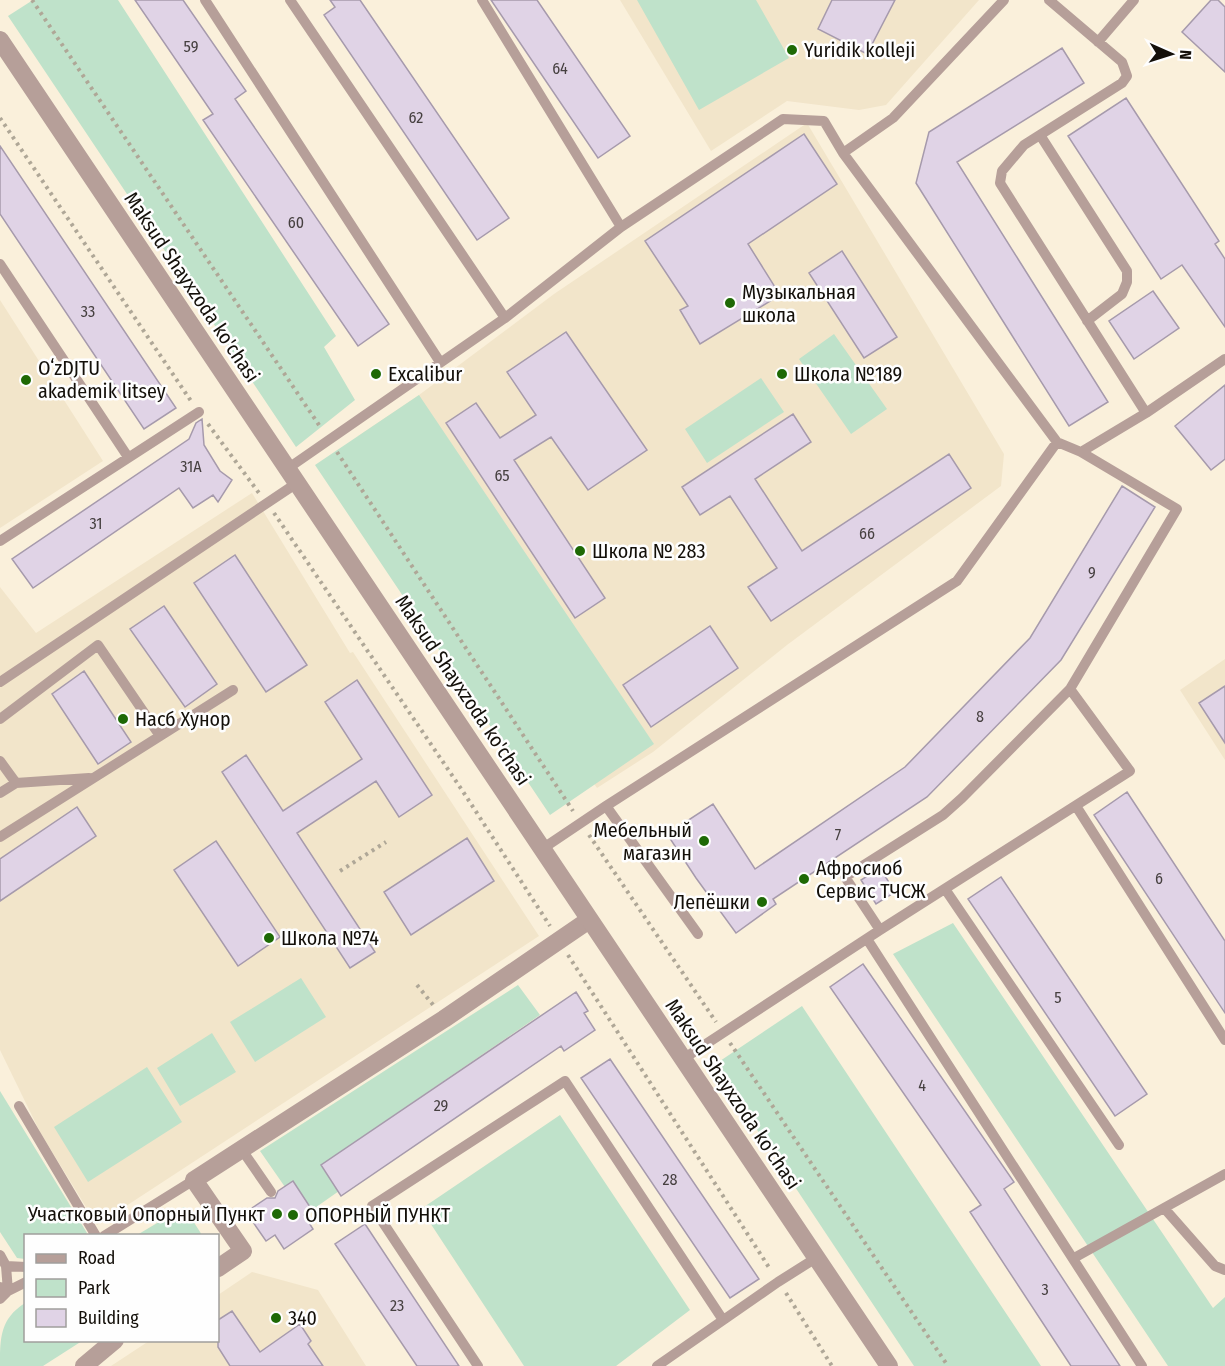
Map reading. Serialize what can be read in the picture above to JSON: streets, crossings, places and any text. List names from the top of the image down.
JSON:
{
  "streets": {
    "street": ["Maksud Shayxzoda ko'chasi"]
  },
  "places": [
    "Yuridik kolleji",
    "Музыкальная школа",
    "Excalibur",
    "Школа №189",
    "OʻzDJTU akademik litsey",
    "Школа № 283",
    "Насб Хунор",
    "Мебельный магазин",
    "Афросиоб Сервис ТЧСЖ",
    "Лепёшки",
    "Школа №74",
    "Участковый Опорный Пункт",
    "ОПОРНЫЙ ПУНКТ",
    "340"
  ],
  "house_numbers": [
    "59",
    "64",
    "62",
    "60",
    "33",
    "31A",
    "65",
    "31",
    "66",
    "9",
    "8",
    "7",
    "6",
    "5",
    "4",
    "29",
    "28",
    "3",
    "23"
  ],
  "legend": ["Road", "Park", "Building"],
  "north": "right"
}
